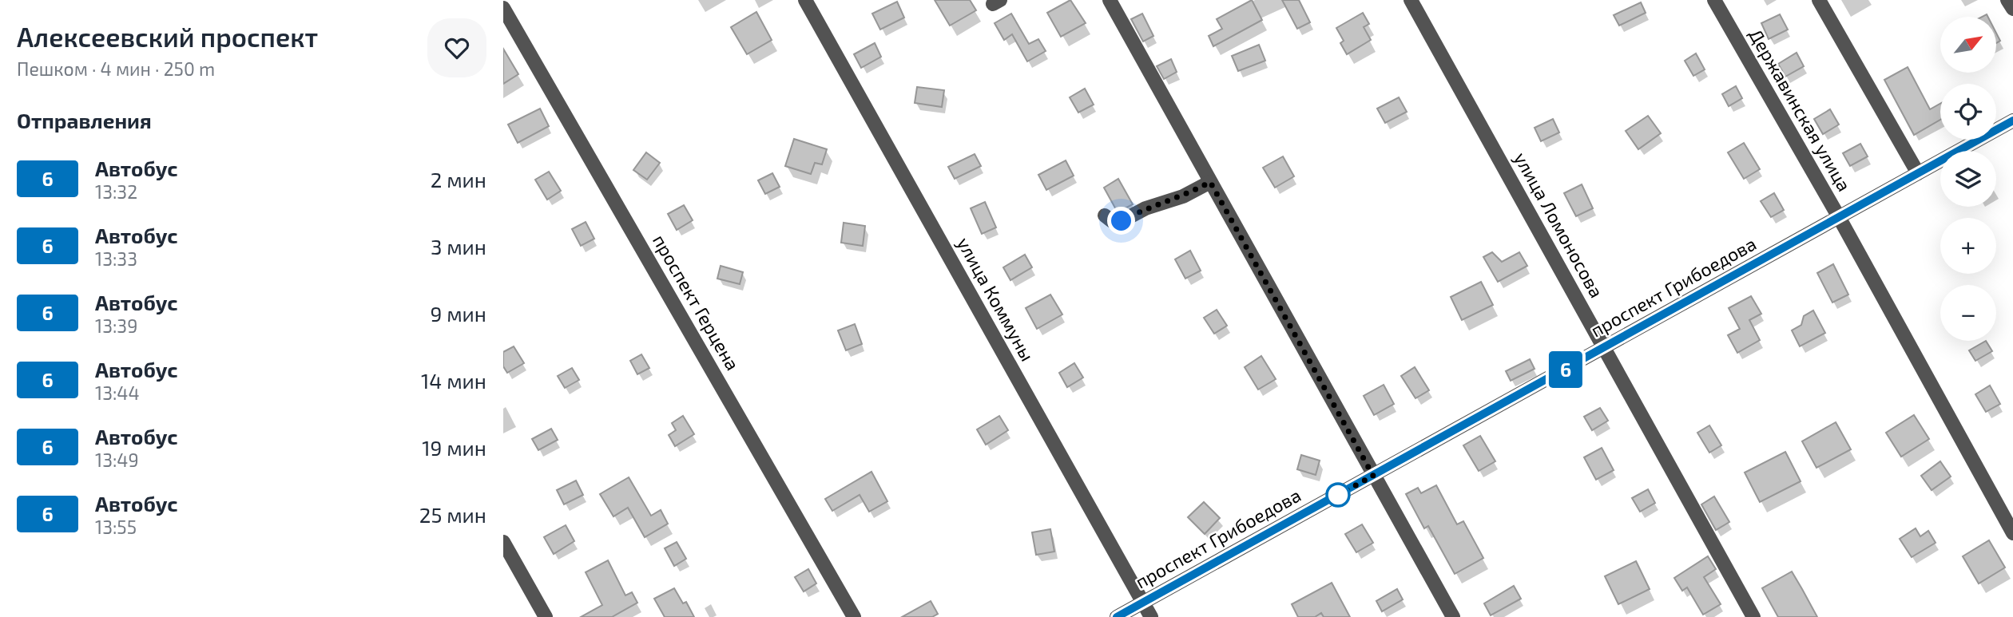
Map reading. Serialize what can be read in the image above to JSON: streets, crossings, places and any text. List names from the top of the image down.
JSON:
{
  "streets": {
    "street": [
      "Державинская улица",
      "улица Ломоносова",
      "проспект Грибоедова",
      "улица Коммуны",
      "проспект Герцена"
    ]
  },
  "crossings": [
    ["Державинская улица", "проспект Грибоедова"],
    ["улица Ломоносова", "проспект Грибоедова"],
    ["проспект Грибоедова", "улица Коммуны"]
  ],
  "lines": ["bus line 6"],
  "north": "top right",
  "page": {
    "heading": [
      ["Алексеевский проспект", "Пешком · 4 мин · 250 m"],
      "Отправления"
    ],
    "on_map": "6",
    "map_buttons": ["+", "−"],
    "list": [
      {
        "mark": "6",
        "name": "Автобус",
        "note": "13:32",
        "value": "2 мин"
      },
      {
        "mark": "6",
        "name": "Автобус",
        "note": "13:33",
        "value": "3 мин"
      },
      {
        "mark": "6",
        "name": "Автобус",
        "note": "13:39",
        "value": "9 мин"
      },
      {
        "mark": "6",
        "name": "Автобус",
        "note": "13:44",
        "value": "14 мин"
      },
      {
        "mark": "6",
        "name": "Автобус",
        "note": "13:49",
        "value": "19 мин"
      },
      {
        "mark": "6",
        "name": "Автобус",
        "note": "13:55",
        "value": "25 мин"
      }
    ]
  }
}
